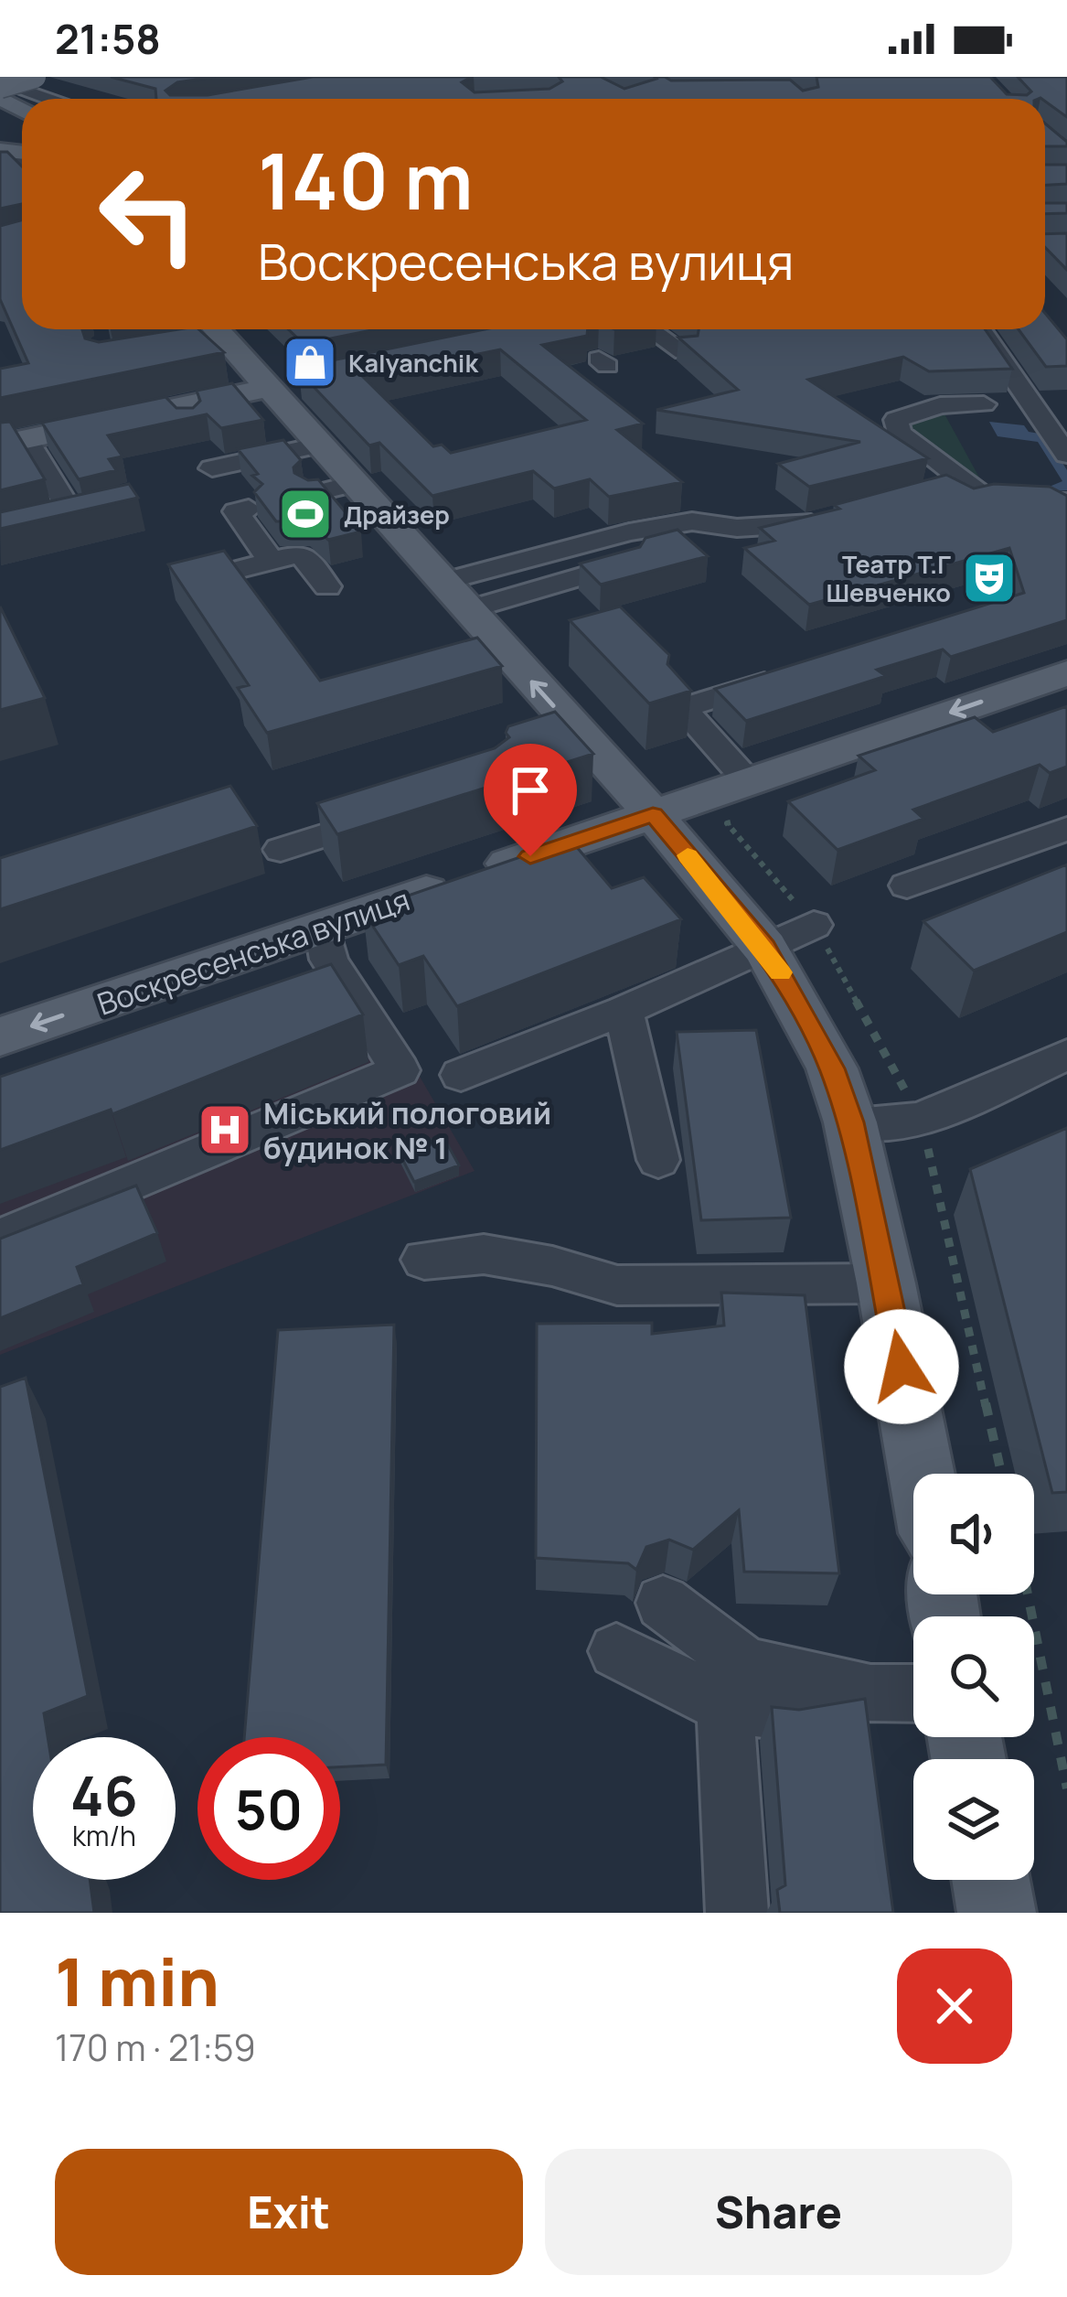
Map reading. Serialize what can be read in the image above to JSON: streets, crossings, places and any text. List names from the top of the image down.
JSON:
{
  "streets": {
    "main road": ["Воскресенська вулиця"]
  },
  "one_way": ["Воскресенська вулиця"],
  "places": {
    "shop": ["Kalyanchik"],
    "sports": ["Драйзер"],
    "theatre": ["Театр Т.Г Шевченко"],
    "hospital": ["Міський пологовий будинок № 1"]
  },
  "page": {
    "status": "21:58",
    "turn": ["140 m", "Воскресенська вулиця"],
    "speed": "46 km/h",
    "limit": "50",
    "heading": ["1 min", "170 m · 21:59"],
    "buttons": ["Exit", "Share"]
  }
}
